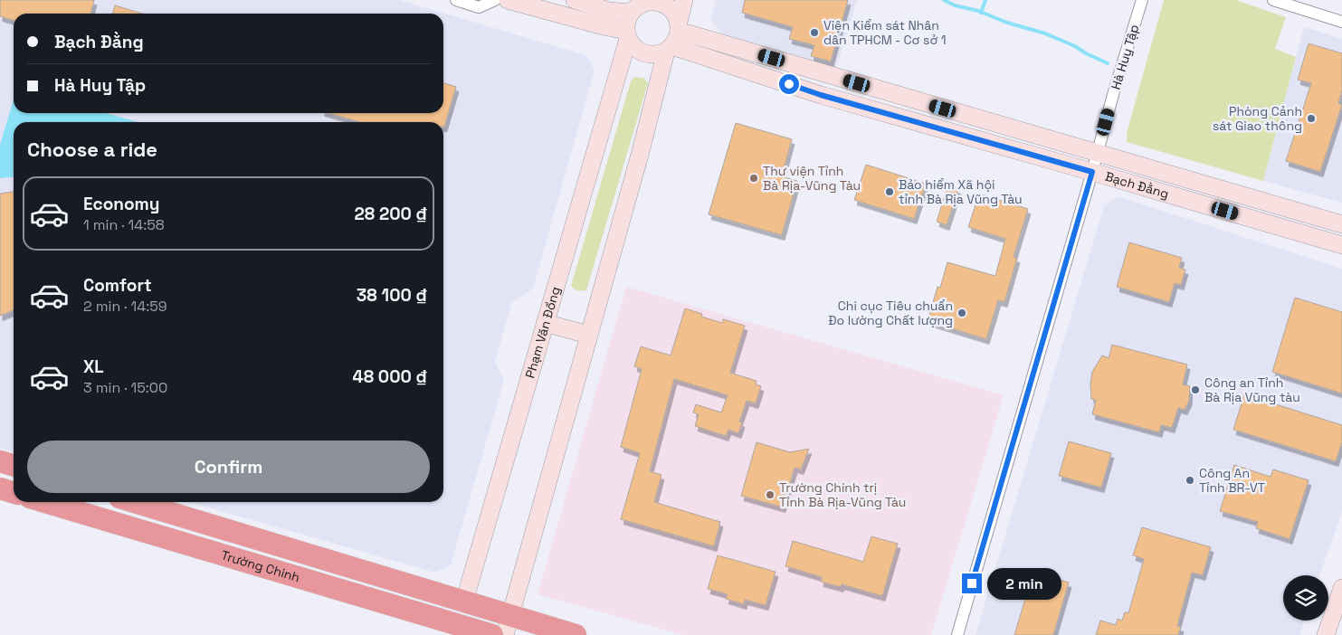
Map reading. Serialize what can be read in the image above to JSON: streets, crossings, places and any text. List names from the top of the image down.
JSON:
{
  "streets": {
    "highway": ["Trường Chinh"],
    "street": ["Hà Huy Tập", "Bạch Đằng", "Phạm Văn Đồng"]
  },
  "crossings": [
    ["Hà Huy Tập", "Bạch Đằng"],
    ["Bạch Đằng", "Phạm Văn Đồng"],
    ["Phạm Văn Đồng", "Trường Chinh"]
  ],
  "places": [
    "Viện Kiểm sát Nhân dân TPHCM - Cơ sở 1",
    "Phòng Cảnh sát Giao thông",
    "Thư viện Tỉnh Bà Rịa-Vũng Tàu",
    "Bảo hiểm Xã hội tỉnh Bà Rịa Vũng Tàu",
    "Chi cục Tiêu chuẩn Đo lường Chất lượng",
    "Công an Tỉnh Bà Rịa Vũng tàu",
    "Công An Tỉnh BR-VT",
    "Trường Chính trị Tỉnh Bà Rịa-Vũng Tàu"
  ],
  "page": {
    "banner": ["Bạch Đằng", "Hà Huy Tập"],
    "heading": "Choose a ride",
    "list": [
      {
        "name": "Economy",
        "note": "1 min · 14:58",
        "value": "28 200 ₫"
      },
      {
        "name": "Comfort",
        "note": "2 min · 14:59",
        "value": "38 100 ₫"
      },
      {
        "name": "XL",
        "note": "3 min · 15:00",
        "value": "48 000 ₫"
      }
    ],
    "buttons": "Confirm",
    "bubble": "2 min"
  }
}
